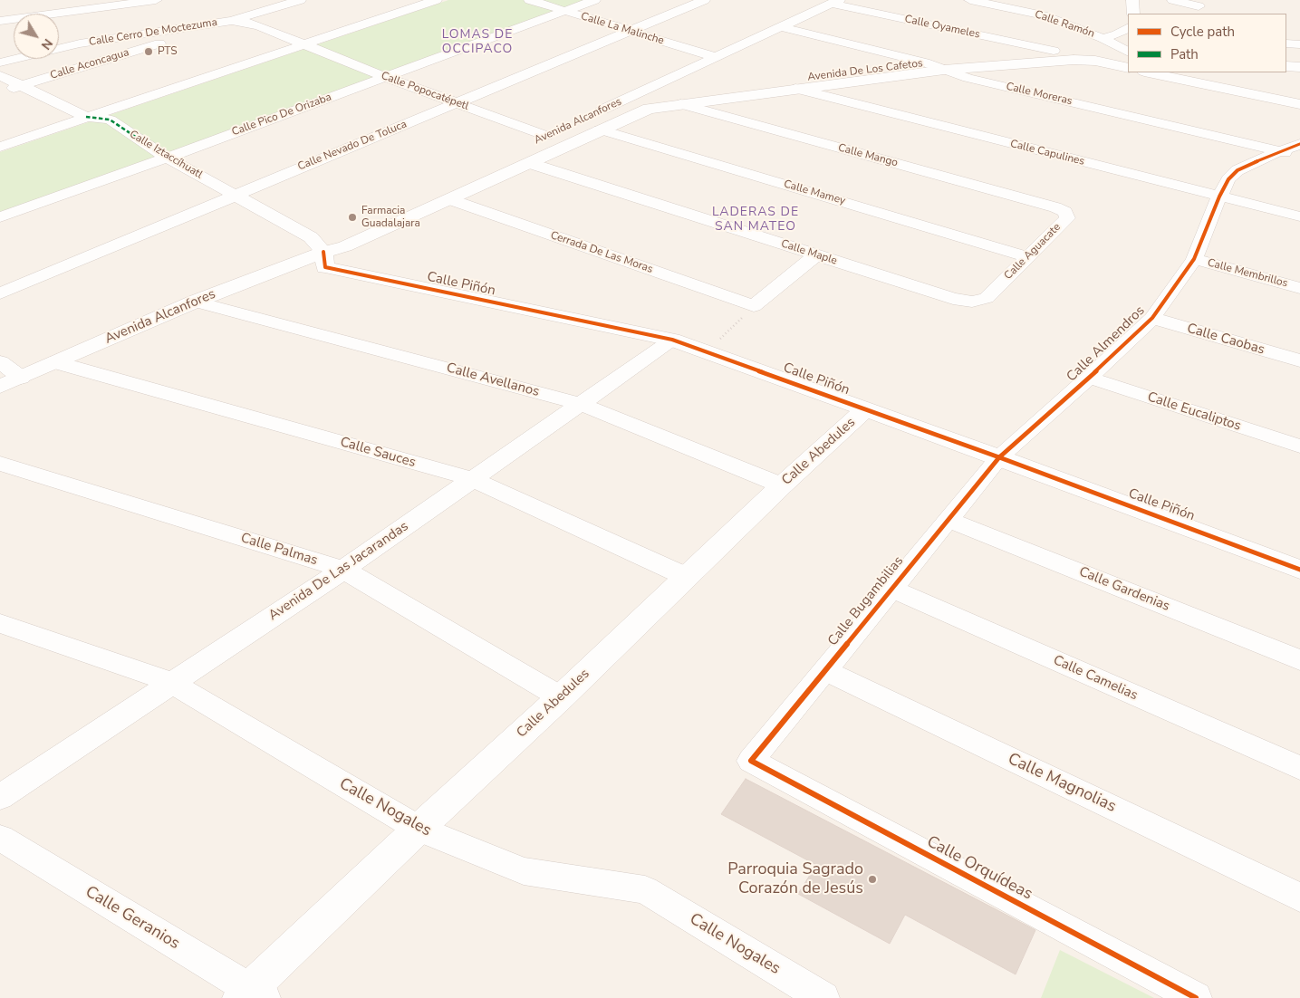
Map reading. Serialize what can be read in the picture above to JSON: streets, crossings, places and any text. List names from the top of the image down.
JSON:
{
  "streets": {
    "street": [
      "Calle Ramón",
      "Calle Oyameles",
      "Calle La Malinche",
      "Calle Cerro De Moctezuma",
      "Calle Aconcagua",
      "Avenida De Los Cafetos",
      "Calle Popocatépetl",
      "Calle Moreras",
      "Calle Pico De Orizaba",
      "Avenida Alcanfores",
      "Calle Nevado De Toluca",
      "Calle Capulines",
      "Calle Iztaccíhuatl",
      "Calle Mango",
      "Calle Mamey",
      "Calle Aguacate",
      "Cerrada De Las Moras",
      "Calle Maple",
      "Calle Membrillos",
      "Calle Piñón",
      "Calle Caobas",
      "Calle Almendros",
      "Calle Avellanos",
      "Calle Eucaliptos",
      "Calle Abedules",
      "Calle Sauces",
      "Calle Palmas",
      "Avenida De Las Jacarandas",
      "Calle Gardenias",
      "Calle Bugambilias",
      "Calle Camelias",
      "Calle Magnolias",
      "Calle Nogales",
      "Calle Orquídeas",
      "Calle Geranios"
    ]
  },
  "crossings": [
    ["Calle Oyameles", "Avenida De Los Cafetos"],
    ["Calle Oyameles", "Avenida Alcanfores"],
    ["Calle La Malinche", "Calle Pico De Orizaba"],
    ["Calle La Malinche", "Avenida Alcanfores"],
    ["Calle La Malinche", "Calle Nevado De Toluca"],
    ["Calle Cerro De Moctezuma", "Calle Aconcagua"],
    ["Calle Cerro De Moctezuma", "Calle Popocatépetl"],
    ["Calle Aconcagua", "Calle Iztaccíhuatl"],
    ["Avenida De Los Cafetos", "Calle Moreras"],
    ["Avenida De Los Cafetos", "Avenida Alcanfores"],
    ["Avenida De Los Cafetos", "Calle Capulines"],
    ["Avenida De Los Cafetos", "Calle Mango"],
    ["Calle Popocatépetl", "Calle Pico De Orizaba"],
    ["Calle Popocatépetl", "Avenida Alcanfores"],
    ["Calle Popocatépetl", "Calle Nevado De Toluca"],
    ["Calle Moreras", "Avenida Alcanfores"],
    ["Calle Moreras", "Calle Almendros"],
    ["Calle Pico De Orizaba", "Calle Iztaccíhuatl"],
    ["Avenida Alcanfores", "Calle Iztaccíhuatl"],
    ["Avenida Alcanfores", "Calle Mamey"],
    ["Avenida Alcanfores", "Cerrada De Las Moras"],
    ["Avenida Alcanfores", "Calle Maple"],
    ["Avenida Alcanfores", "Calle Piñón"],
    ["Avenida Alcanfores", "Calle Avellanos"],
    ["Avenida Alcanfores", "Calle Sauces"],
    ["Calle Nevado De Toluca", "Calle Iztaccíhuatl"],
    ["Calle Capulines", "Calle Almendros"],
    ["Calle Iztaccíhuatl", "Calle Piñón"],
    ["Calle Mango", "Calle Aguacate"],
    ["Calle Mamey", "Calle Aguacate"],
    ["Calle Aguacate", "Calle Maple"],
    ["Calle Membrillos", "Calle Almendros"],
    ["Calle Piñón", "Calle Almendros"],
    ["Calle Piñón", "Calle Abedules"],
    ["Calle Piñón", "Avenida De Las Jacarandas"],
    ["Calle Piñón", "Calle Bugambilias"],
    ["Calle Caobas", "Calle Almendros"],
    ["Calle Almendros", "Calle Eucaliptos"],
    ["Calle Almendros", "Calle Bugambilias"],
    ["Calle Avellanos", "Calle Abedules"],
    ["Calle Avellanos", "Avenida De Las Jacarandas"],
    ["Calle Abedules", "Calle Sauces"],
    ["Calle Abedules", "Calle Palmas"],
    ["Calle Abedules", "Calle Nogales"],
    ["Calle Abedules", "Calle Geranios"],
    ["Calle Sauces", "Avenida De Las Jacarandas"],
    ["Calle Palmas", "Avenida De Las Jacarandas"],
    ["Avenida De Las Jacarandas", "Calle Nogales"],
    ["Calle Gardenias", "Calle Bugambilias"],
    ["Calle Bugambilias", "Calle Camelias"],
    ["Calle Bugambilias", "Calle Magnolias"],
    ["Calle Bugambilias", "Calle Orquídeas"]
  ],
  "districts": ["LOMAS DE OCCIPACO", "LADERAS DE SAN MATEO"],
  "places": ["PTS", "Farmacia Guadalajara", "Parroquia Sagrado Corazón de Jesús"],
  "legend": ["Cycle path", "Path"],
  "north": "bottom right"
}
